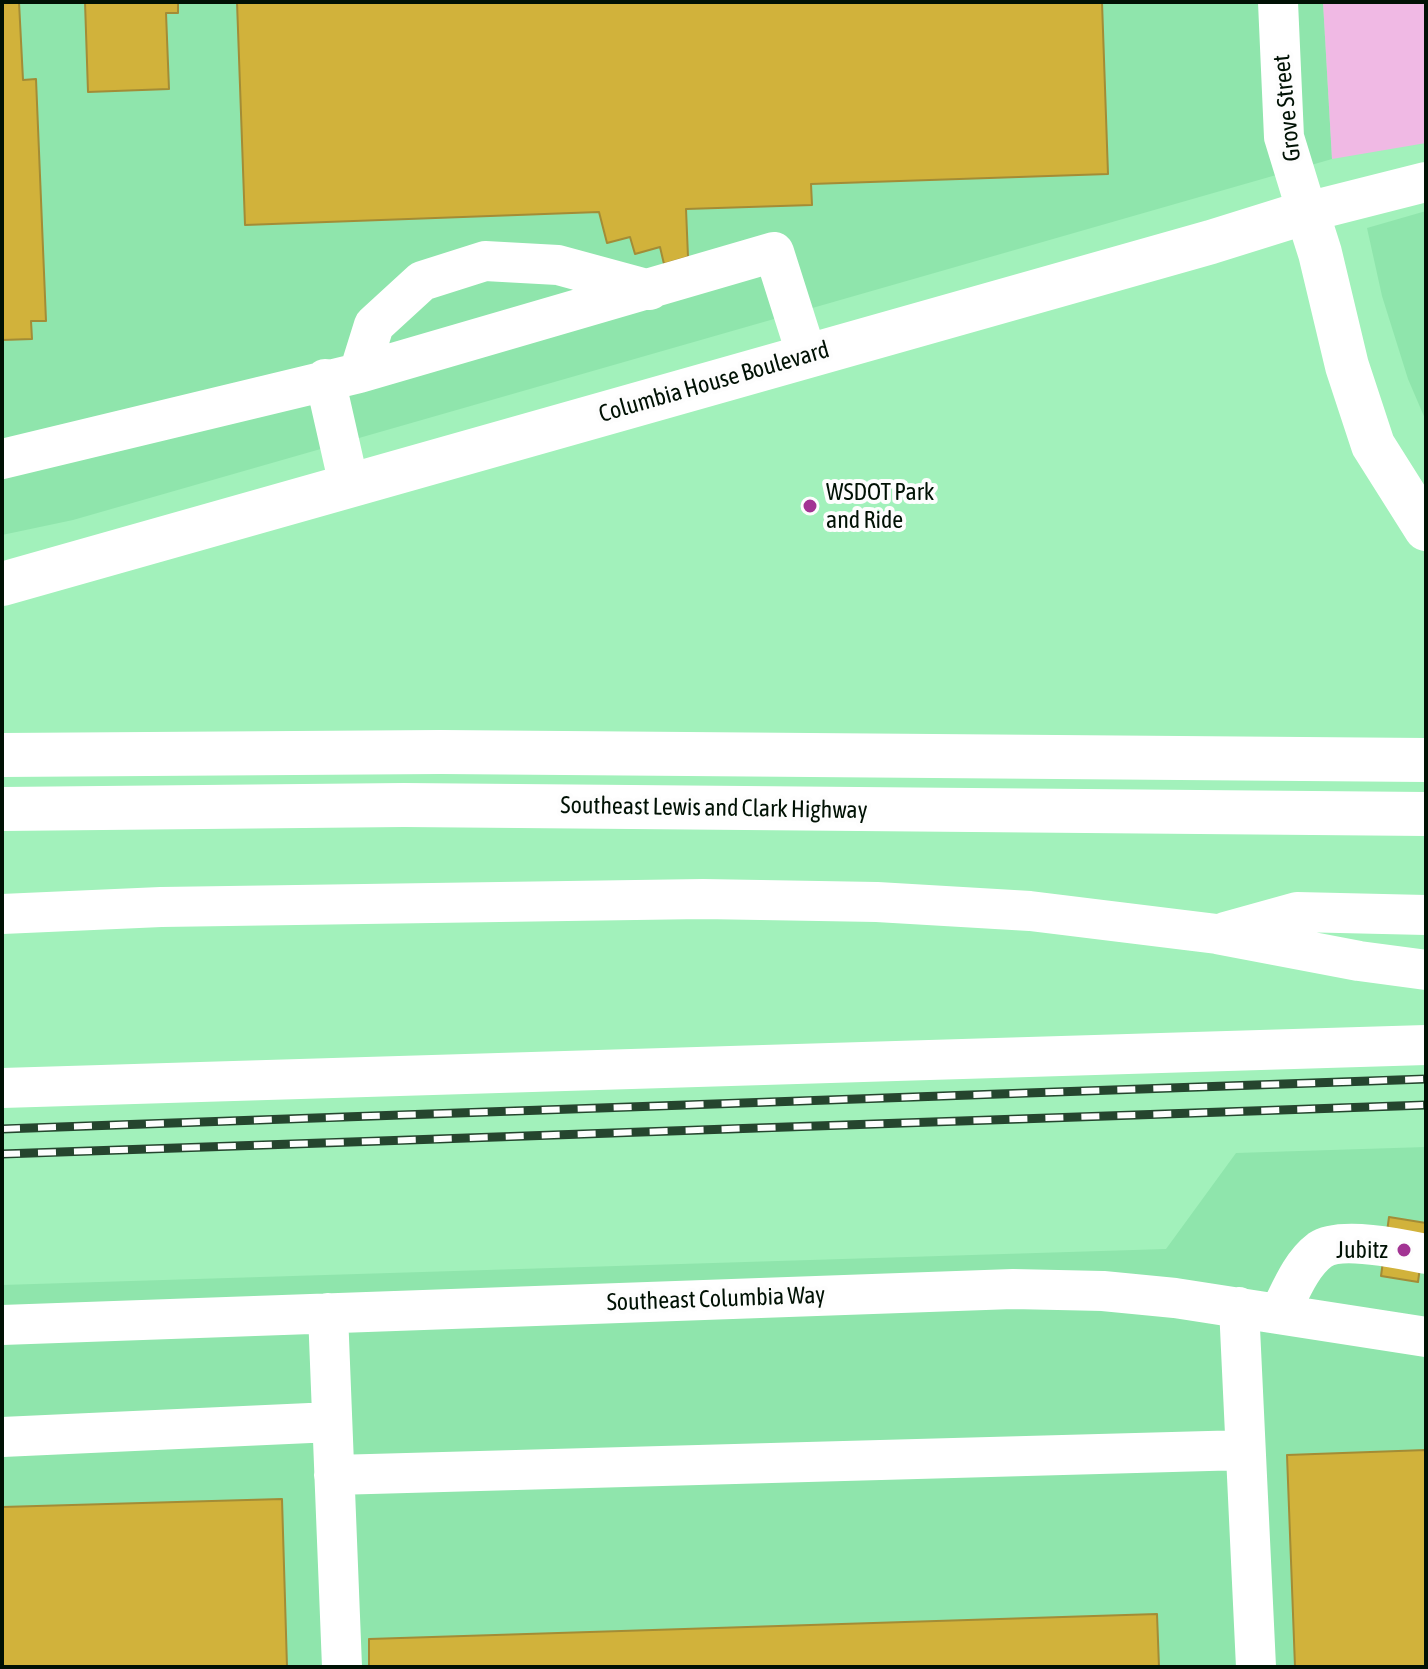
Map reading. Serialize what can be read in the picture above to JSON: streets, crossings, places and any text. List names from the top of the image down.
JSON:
{
  "streets": {
    "main road": ["Columbia House Boulevard", "Southeast Lewis and Clark Highway"],
    "street": ["Grove Street", "Southeast Columbia Way"]
  },
  "crossings": [
    ["Grove Street", "Columbia House Boulevard"]
  ],
  "places": ["WSDOT Park and Ride", "Jubitz"]
}
